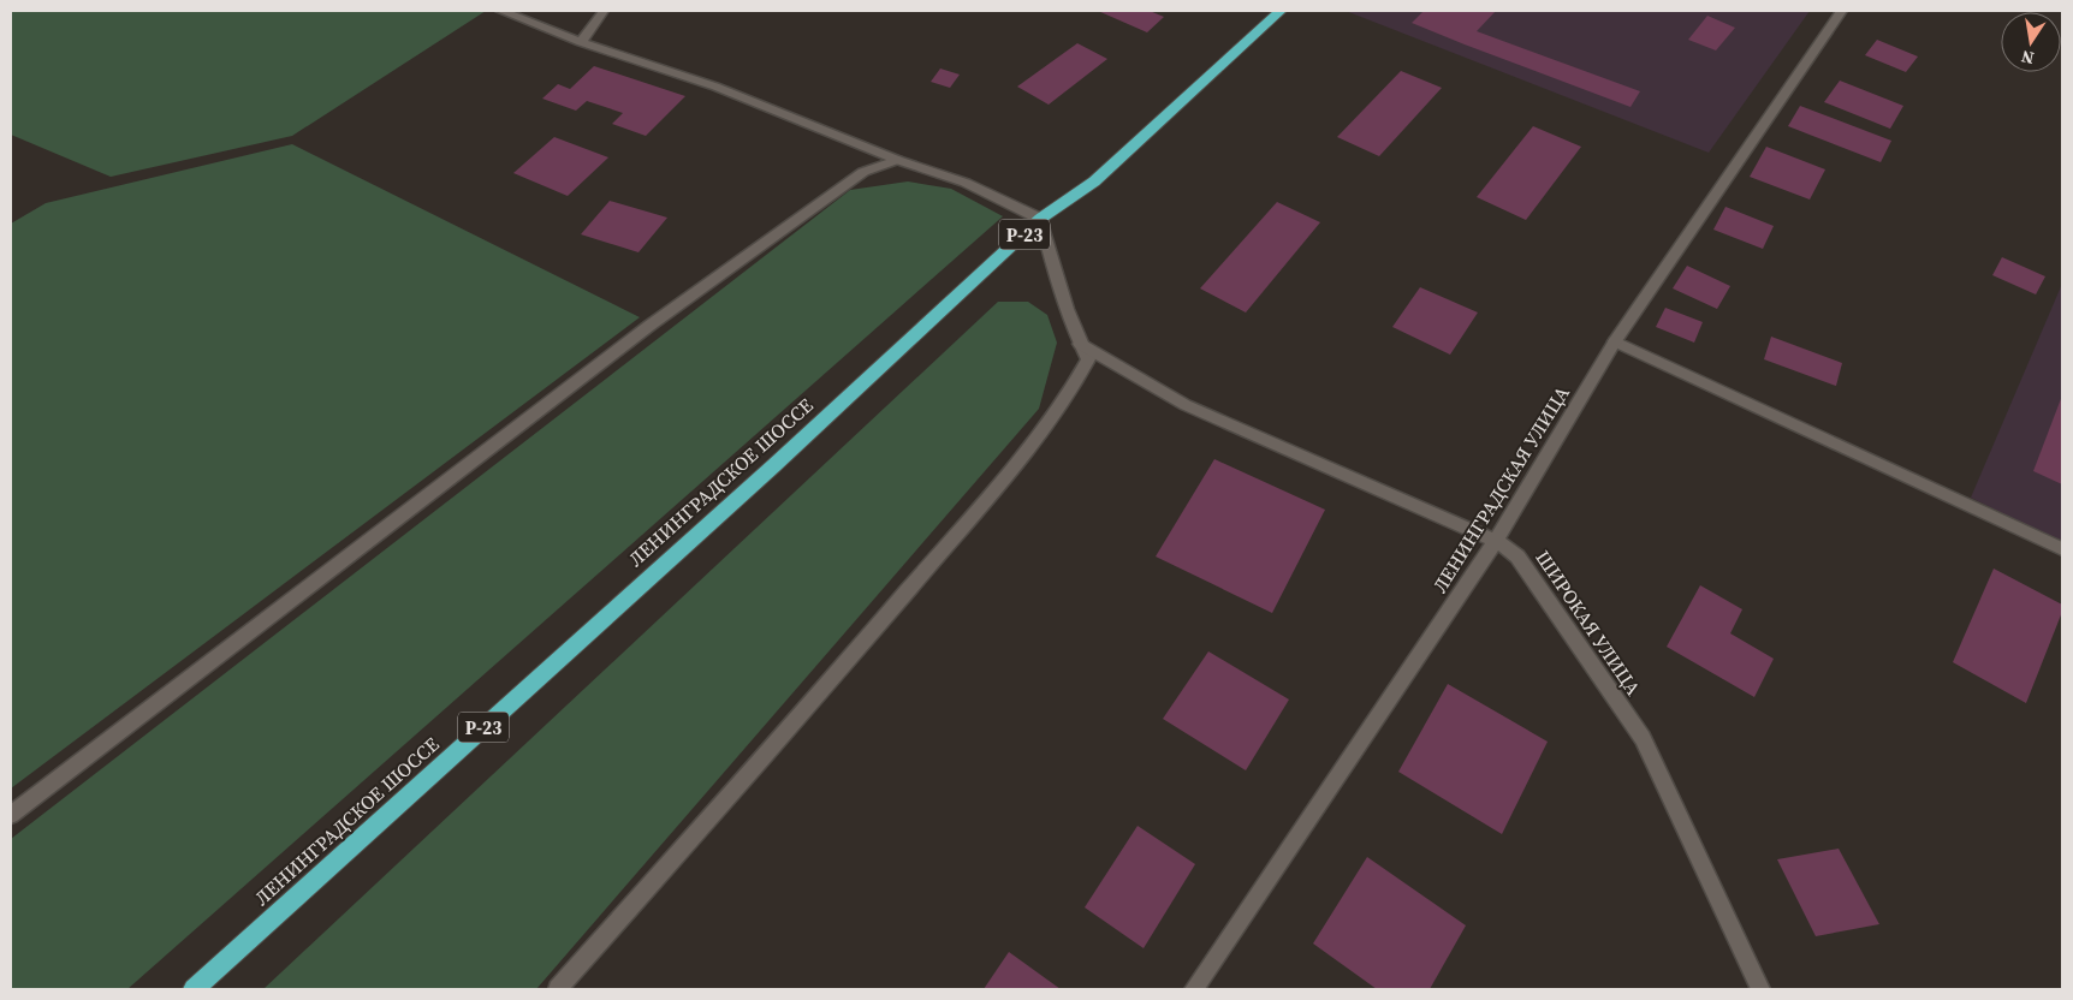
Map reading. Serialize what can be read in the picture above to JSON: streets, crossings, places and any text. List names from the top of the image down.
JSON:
{
  "streets": {
    "highway": ["Р-23", "ЛЕНИНГРАДСКОЕ ШОССЕ"],
    "street": ["ЛЕНИНГРАДСКАЯ УЛИЦА", "ШИРОКАЯ УЛИЦА"]
  },
  "crossings": [
    ["ЛЕНИНГРАДСКАЯ УЛИЦА", "ШИРОКАЯ УЛИЦА"]
  ],
  "north": "bottom"
}
